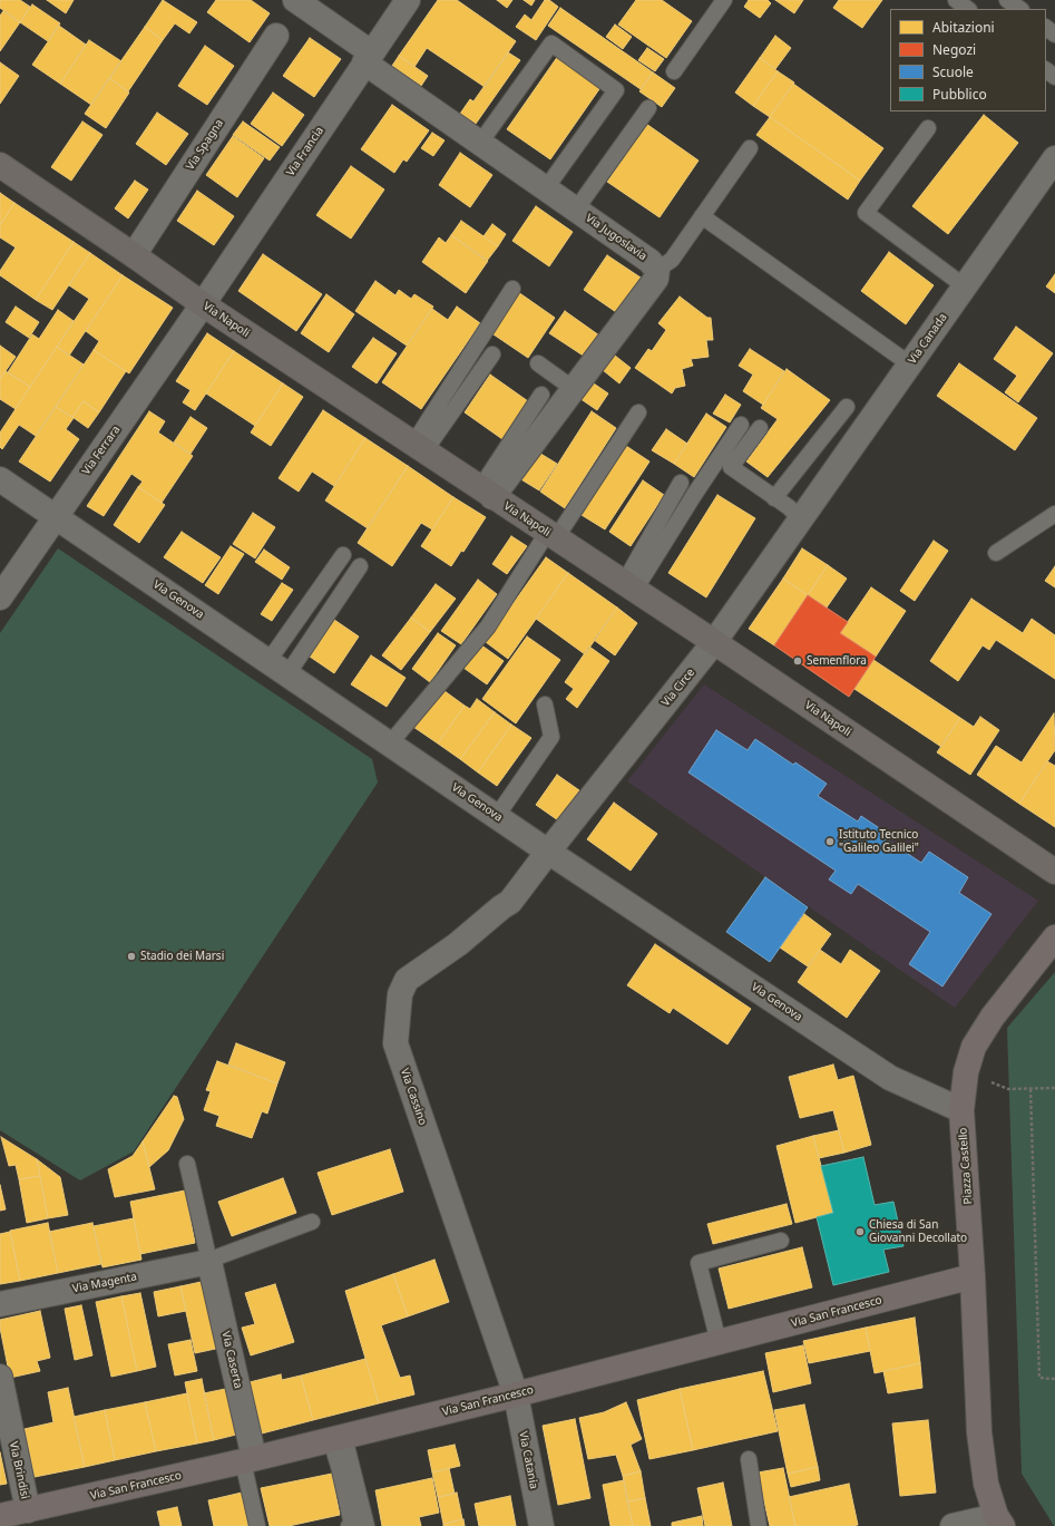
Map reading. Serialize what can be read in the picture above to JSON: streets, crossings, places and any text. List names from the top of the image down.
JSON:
{
  "streets": {
    "main road": ["Via Napoli", "Piazza Castello", "Via San Francesco"],
    "street": [
      "Via Spagna",
      "Via Francia",
      "Via Jugoslavia",
      "Via Canada",
      "Via Ferrara",
      "Via Genova",
      "Via Circe",
      "Via Cassino",
      "Via Magenta",
      "Via Caserta",
      "Via Catania",
      "Via Brindisi"
    ]
  },
  "crossings": [
    ["Via Spagna", "Via Napoli"],
    ["Via Francia", "Via Jugoslavia"],
    ["Via Francia", "Via Napoli"],
    ["Via Francia", "Via Ferrara"],
    ["Via Jugoslavia", "Via Napoli"],
    ["Via Napoli", "Via Ferrara"],
    ["Via Napoli", "Via Circe"],
    ["Via Canada", "Via Circe"],
    ["Via Ferrara", "Via Genova"],
    ["Via Genova", "Via Circe"],
    ["Via Genova", "Via Cassino"],
    ["Via Genova", "Piazza Castello"],
    ["Via Circe", "Via Cassino"],
    ["Via Cassino", "Via San Francesco"],
    ["Via Cassino", "Via Catania"],
    ["Piazza Castello", "Via San Francesco"],
    ["Via Magenta", "Via Caserta"],
    ["Via San Francesco", "Via Caserta"],
    ["Via San Francesco", "Via Catania"],
    ["Via San Francesco", "Via Brindisi"]
  ],
  "places": [
    "Semenflora",
    "Istituto Tecnico \"Galileo Galilei\"",
    "Stadio dei Marsi",
    "Chiesa di San Giovanni Decollato"
  ],
  "legend": [
    "Abitazioni",
    "Negozi",
    "Scuole",
    "Pubblico"
  ]
}
